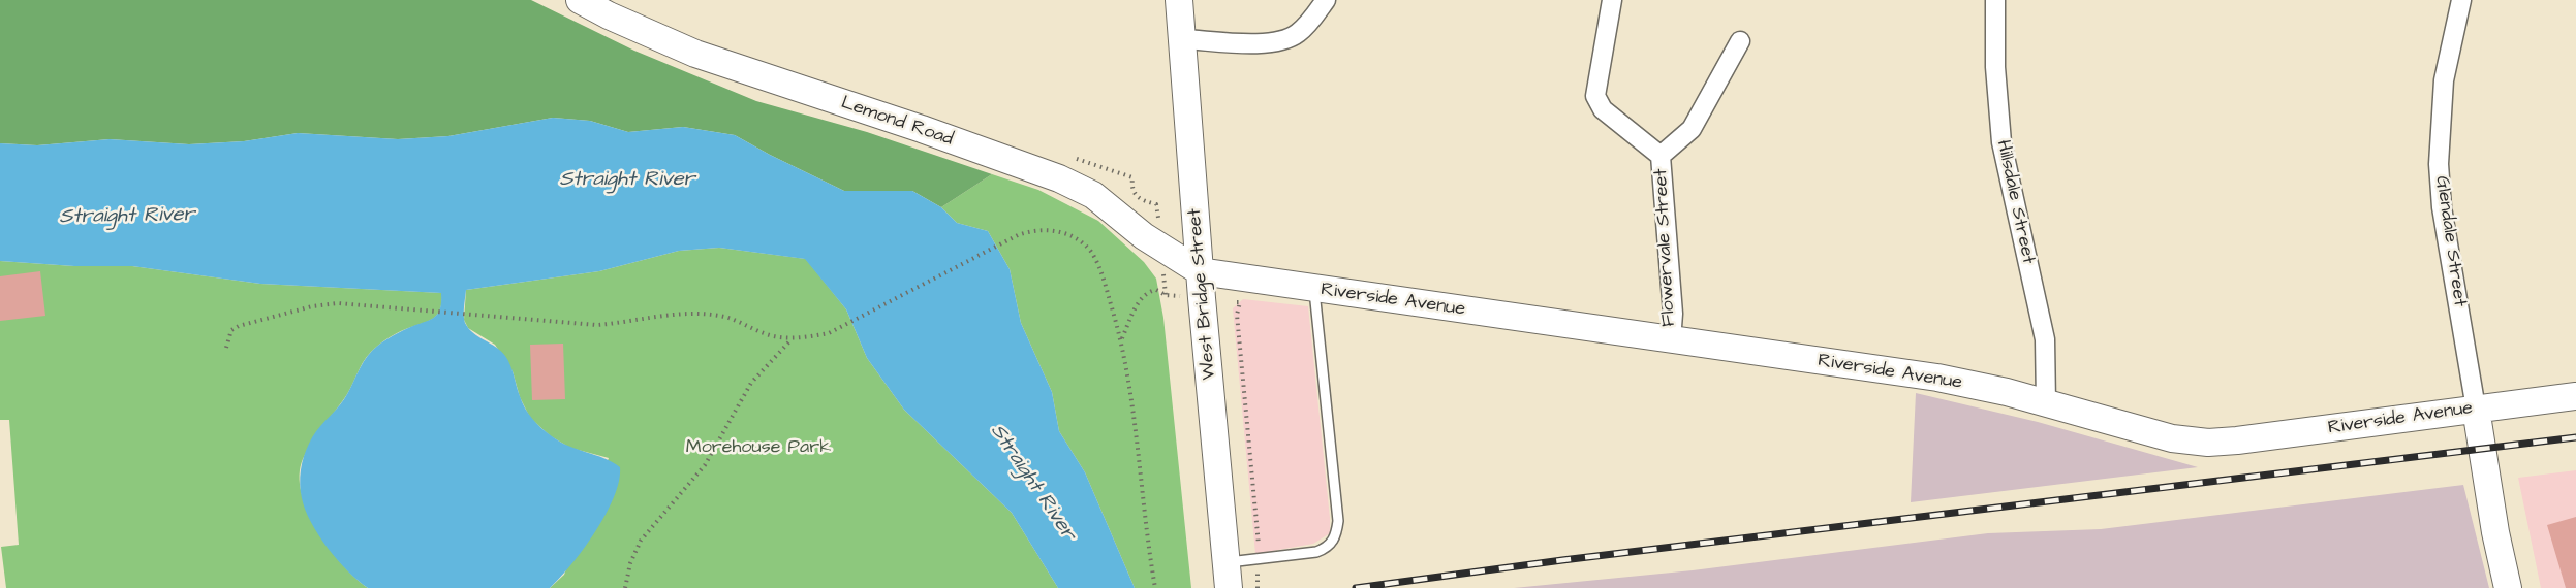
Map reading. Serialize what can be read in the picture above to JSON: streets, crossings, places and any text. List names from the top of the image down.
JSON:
{
  "streets": {
    "street": [
      "Lemond Road",
      "Hillsdale Street",
      "Glendale Street",
      "Flowervale Street",
      "West Bridge Street",
      "Riverside Avenue"
    ]
  },
  "crossings": [
    ["Lemond Road", "West Bridge Street"],
    ["Lemond Road", "Riverside Avenue"],
    ["Hillsdale Street", "Riverside Avenue"],
    ["Glendale Street", "Riverside Avenue"],
    ["Flowervale Street", "Riverside Avenue"],
    ["West Bridge Street", "Riverside Avenue"]
  ],
  "water": ["Straight River"],
  "parks": ["Morehouse Park"]
}
